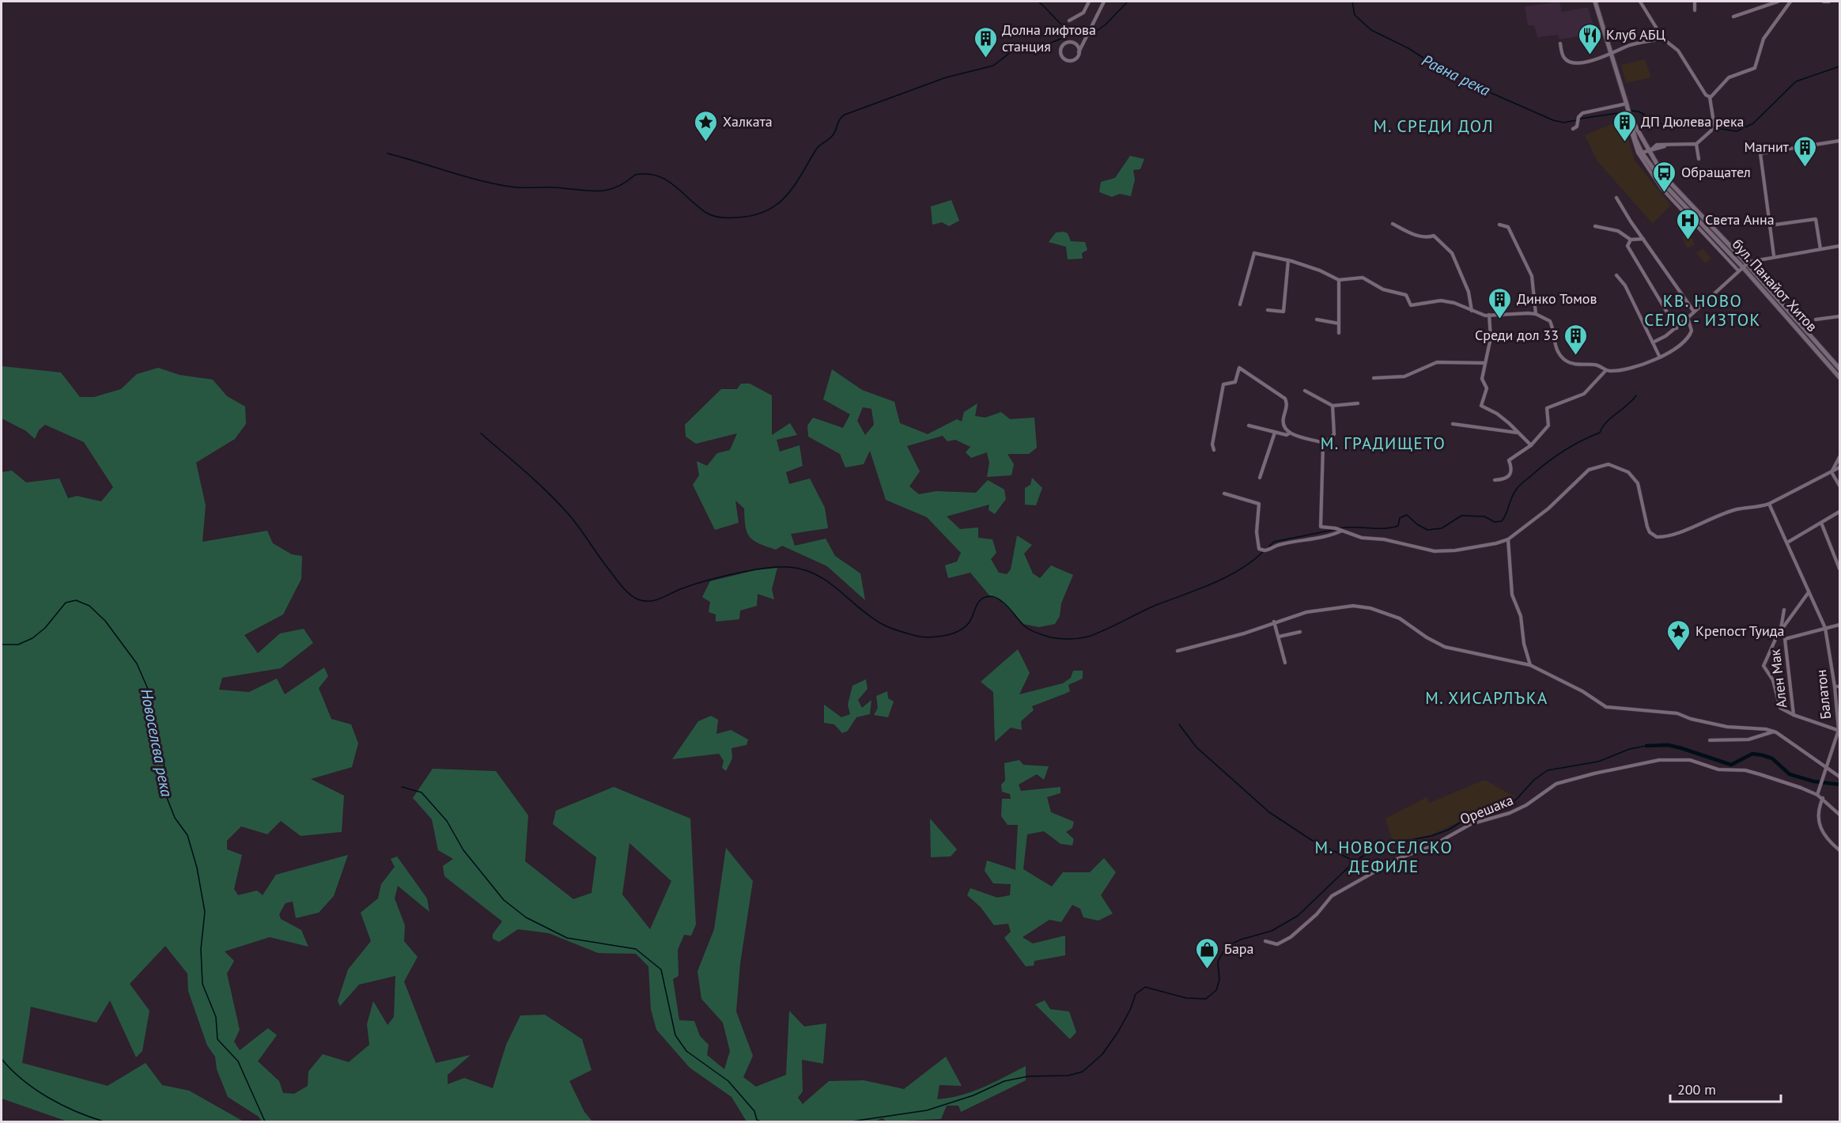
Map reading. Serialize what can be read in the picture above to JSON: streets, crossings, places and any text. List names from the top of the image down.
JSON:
{
  "streets": {
    "street": [
      "бул. Панайот Хитов",
      "Ален Мак",
      "Балатон",
      "Орешака"
    ]
  },
  "crossings": [
    ["Ален Мак", "Балатон"],
    ["Балатон", "Орешака"]
  ],
  "districts": [
    "М. СРЕДИ ДОЛ",
    "КВ. НОВО СЕЛО - ИЗТОК",
    "М. ГРАДИЩЕТО",
    "М. ХИСАРЛЪКА",
    "М. НОВОСЕЛСКО ДЕФИЛЕ"
  ],
  "water": ["Равна река", "Новоселсва река"],
  "places": {
    "restaurant": ["Клуб АБЦ"],
    "building": [
      "Долна лифтова станция",
      "ДП Дюлева река",
      "Магнит",
      "Динко Томов",
      "Среди дол 33"
    ],
    "place": ["Халката", "Крепост Туида"],
    "bus stop": ["Обращател"],
    "hospital": ["Света Анна"],
    "shop": ["Бара"]
  },
  "scale_bar": "200 m"
}
